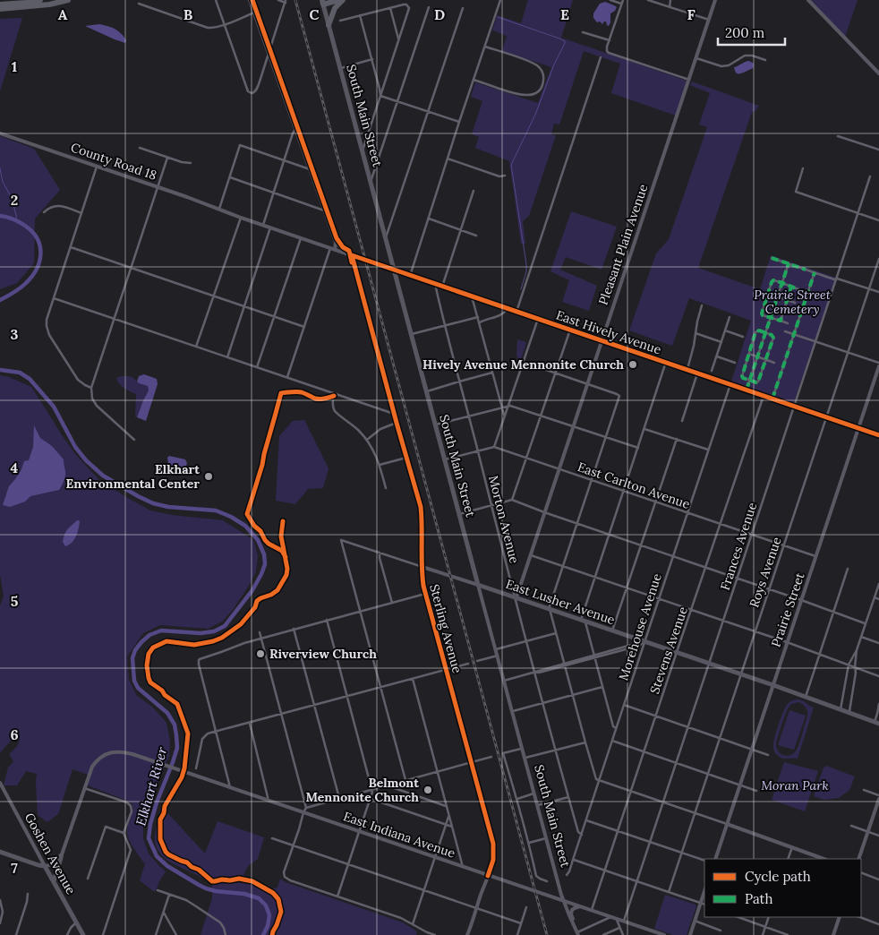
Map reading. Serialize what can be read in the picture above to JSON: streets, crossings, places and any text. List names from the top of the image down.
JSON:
{
  "streets": {
    "main road": ["South Main Street", "East Lusher Avenue", "Goshen Avenue"],
    "street": [
      "County Road 18",
      "Pleasant Plain Avenue",
      "East Hively Avenue",
      "East Carlton Avenue",
      "Morton Avenue",
      "Frances Avenue",
      "Roys Avenue",
      "Prairie Street",
      "Morehouse Avenue",
      "Sterling Avenue",
      "Stevens Avenue",
      "East Indiana Avenue"
    ]
  },
  "crossings": [
    ["South Main Street", "East Hively Avenue"],
    ["South Main Street", "East Lusher Avenue"],
    ["South Main Street", "East Indiana Avenue"],
    ["County Road 18", "East Hively Avenue"],
    ["Pleasant Plain Avenue", "East Hively Avenue"],
    ["Pleasant Plain Avenue", "East Carlton Avenue"],
    ["Pleasant Plain Avenue", "Morton Avenue"],
    ["Pleasant Plain Avenue", "East Lusher Avenue"],
    ["East Hively Avenue", "Morton Avenue"],
    ["East Hively Avenue", "Frances Avenue"],
    ["East Hively Avenue", "Roys Avenue"],
    ["East Hively Avenue", "Prairie Street"],
    ["East Hively Avenue", "Morehouse Avenue"],
    ["East Hively Avenue", "Sterling Avenue"],
    ["East Hively Avenue", "Stevens Avenue"],
    ["East Carlton Avenue", "Frances Avenue"],
    ["East Carlton Avenue", "Roys Avenue"],
    ["East Carlton Avenue", "Prairie Street"],
    ["East Carlton Avenue", "Morehouse Avenue"],
    ["East Carlton Avenue", "Stevens Avenue"],
    ["Morton Avenue", "East Lusher Avenue"],
    ["Morton Avenue", "Morehouse Avenue"],
    ["Frances Avenue", "East Lusher Avenue"],
    ["Frances Avenue", "East Indiana Avenue"],
    ["Roys Avenue", "East Lusher Avenue"],
    ["East Lusher Avenue", "Prairie Street"],
    ["East Lusher Avenue", "Morehouse Avenue"],
    ["East Lusher Avenue", "Sterling Avenue"],
    ["East Lusher Avenue", "Stevens Avenue"],
    ["Sterling Avenue", "East Indiana Avenue"],
    ["Stevens Avenue", "East Indiana Avenue"]
  ],
  "water": ["Elkhart River"],
  "parks": ["Prairie Street Cemetery", "Moran Park"],
  "places": [
    "Hively Avenue Mennonite Church",
    "Elkhart Environmental Center",
    "Riverview Church",
    "Belmont Mennonite Church"
  ],
  "legend": ["Cycle path", "Path"],
  "scale_bar": "200 m",
  "grid": {
    "columns": [
      "A",
      "B",
      "C",
      "D",
      "E",
      "F"
    ],
    "rows": [
      "1",
      "2",
      "3",
      "4",
      "5",
      "6",
      "7"
    ]
  }
}
